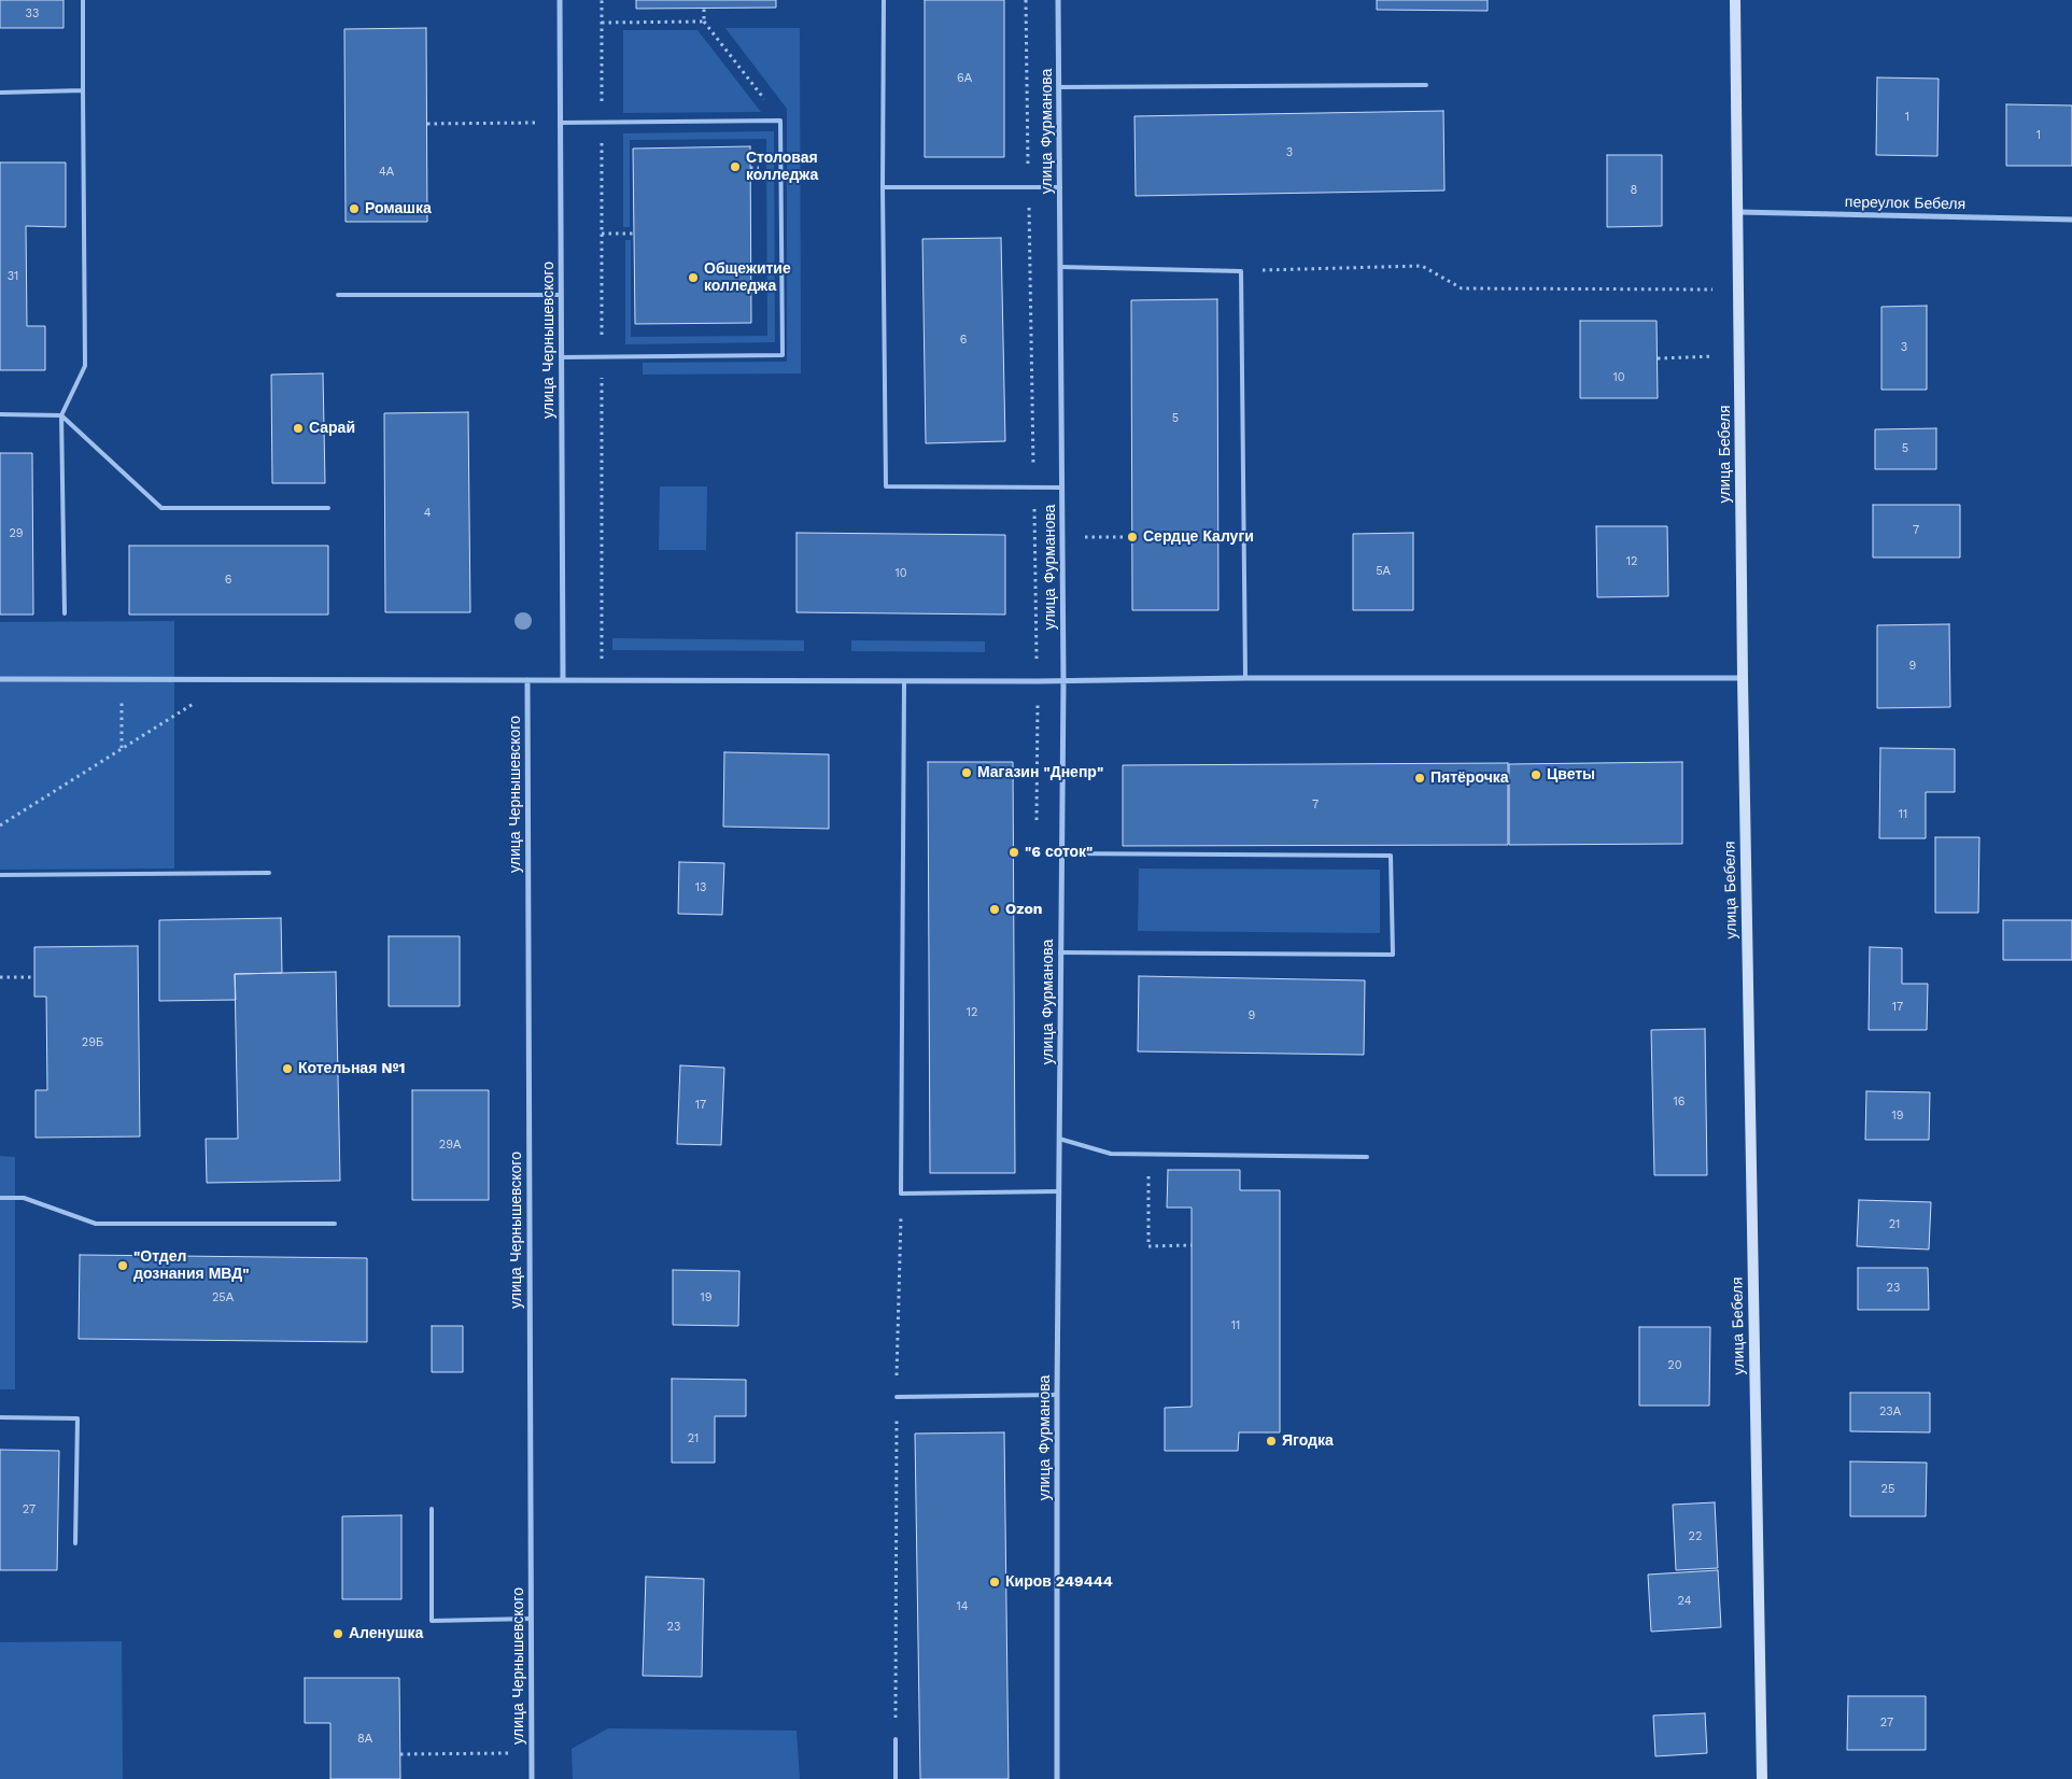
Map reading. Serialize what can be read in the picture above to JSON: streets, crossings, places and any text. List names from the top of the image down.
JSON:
{
  "streets": {
    "street": [
      "улица Фурманова",
      "переулок Бебеля",
      "улица Чернышевского",
      "улица Бебеля"
    ]
  },
  "crossings": [
    ["переулок Бебеля", "улица Бебеля"]
  ],
  "places": [
    "Столовая колледжа",
    "Ромашка",
    "Общежитие колледжа",
    "Сарай",
    "Сердце Калуги",
    "Магазин \"Днепр\"",
    "Цветы",
    "Пятёрочка",
    "\"6 соток\"",
    "Ozon",
    "Котельная №1",
    "\"Отдел дознания МВД\"",
    "Ягодка",
    "Киров 249444",
    "Аленушка"
  ],
  "house_numbers": [
    "33",
    "6А",
    "1",
    "1",
    "3",
    "4А",
    "8",
    "31",
    "6",
    "3",
    "10",
    "5",
    "5",
    "4",
    "7",
    "29",
    "12",
    "5А",
    "10",
    "6",
    "9",
    "7",
    "11",
    "13",
    "17",
    "12",
    "9",
    "29Б",
    "16",
    "17",
    "19",
    "29А",
    "21",
    "23",
    "25А",
    "19",
    "11",
    "20",
    "23А",
    "21",
    "25",
    "27",
    "22",
    "24",
    "14",
    "23",
    "27",
    "8А"
  ]
}
